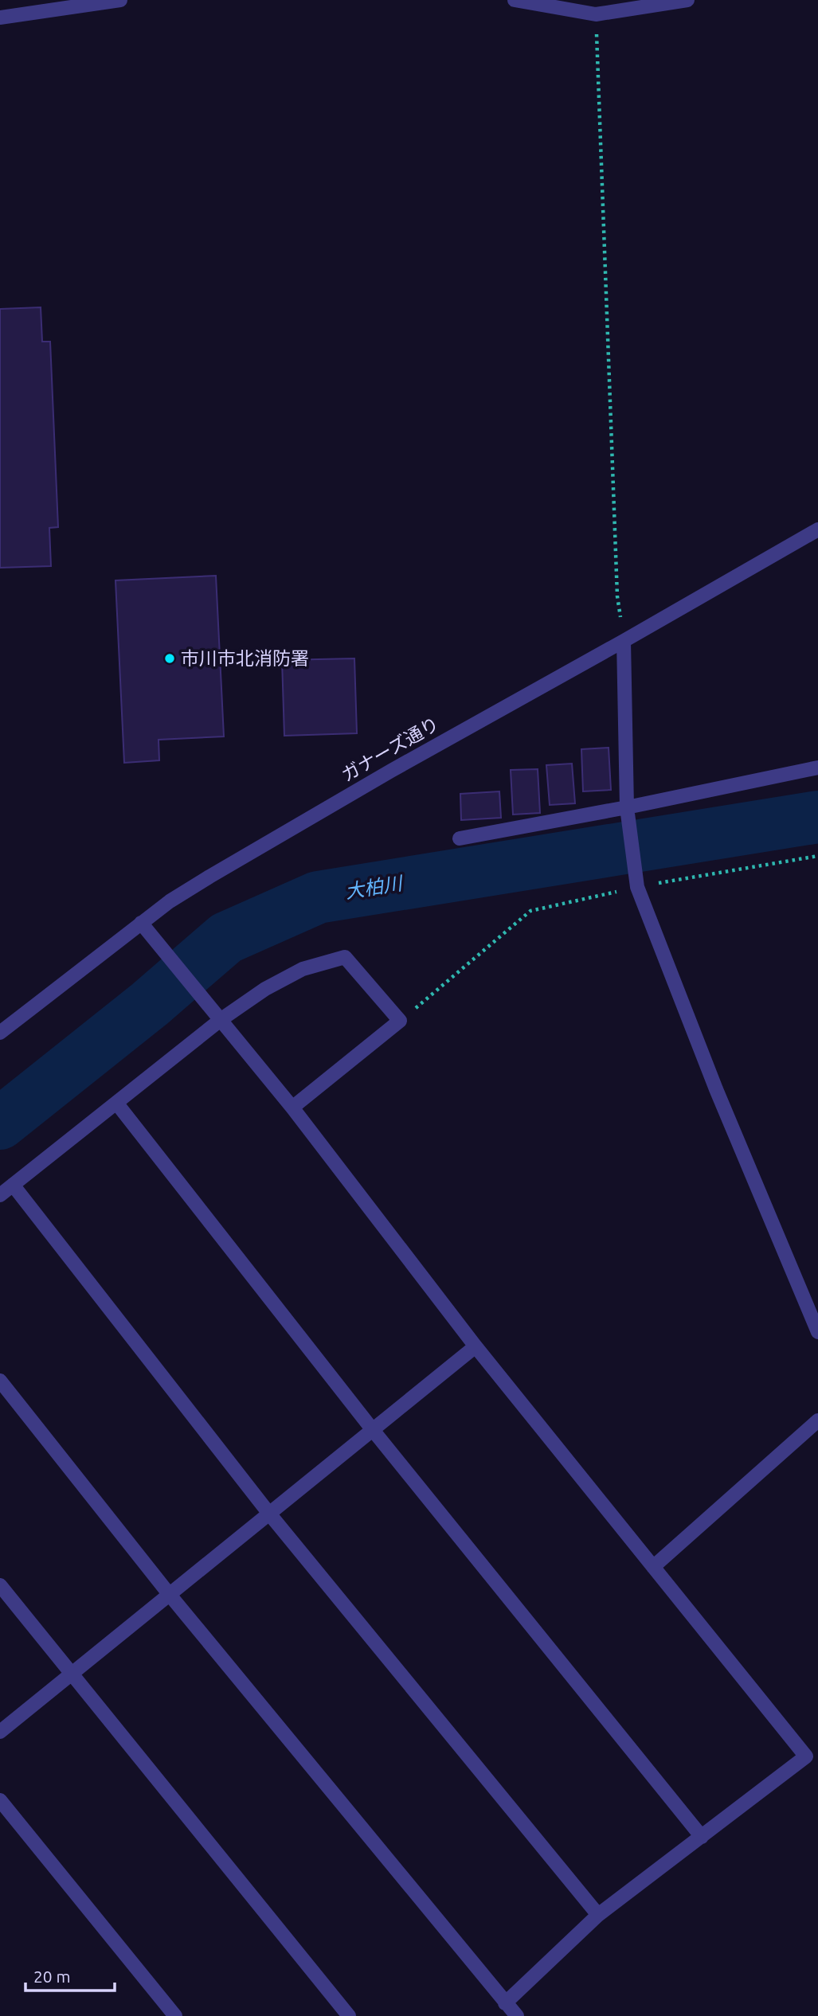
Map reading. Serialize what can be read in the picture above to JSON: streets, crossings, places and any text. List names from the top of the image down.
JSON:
{
  "streets": {
    "street": ["ガナーズ通り"]
  },
  "water": ["大柏川"],
  "places": ["市川市北消防署"],
  "scale_bar": "20 m"
}
